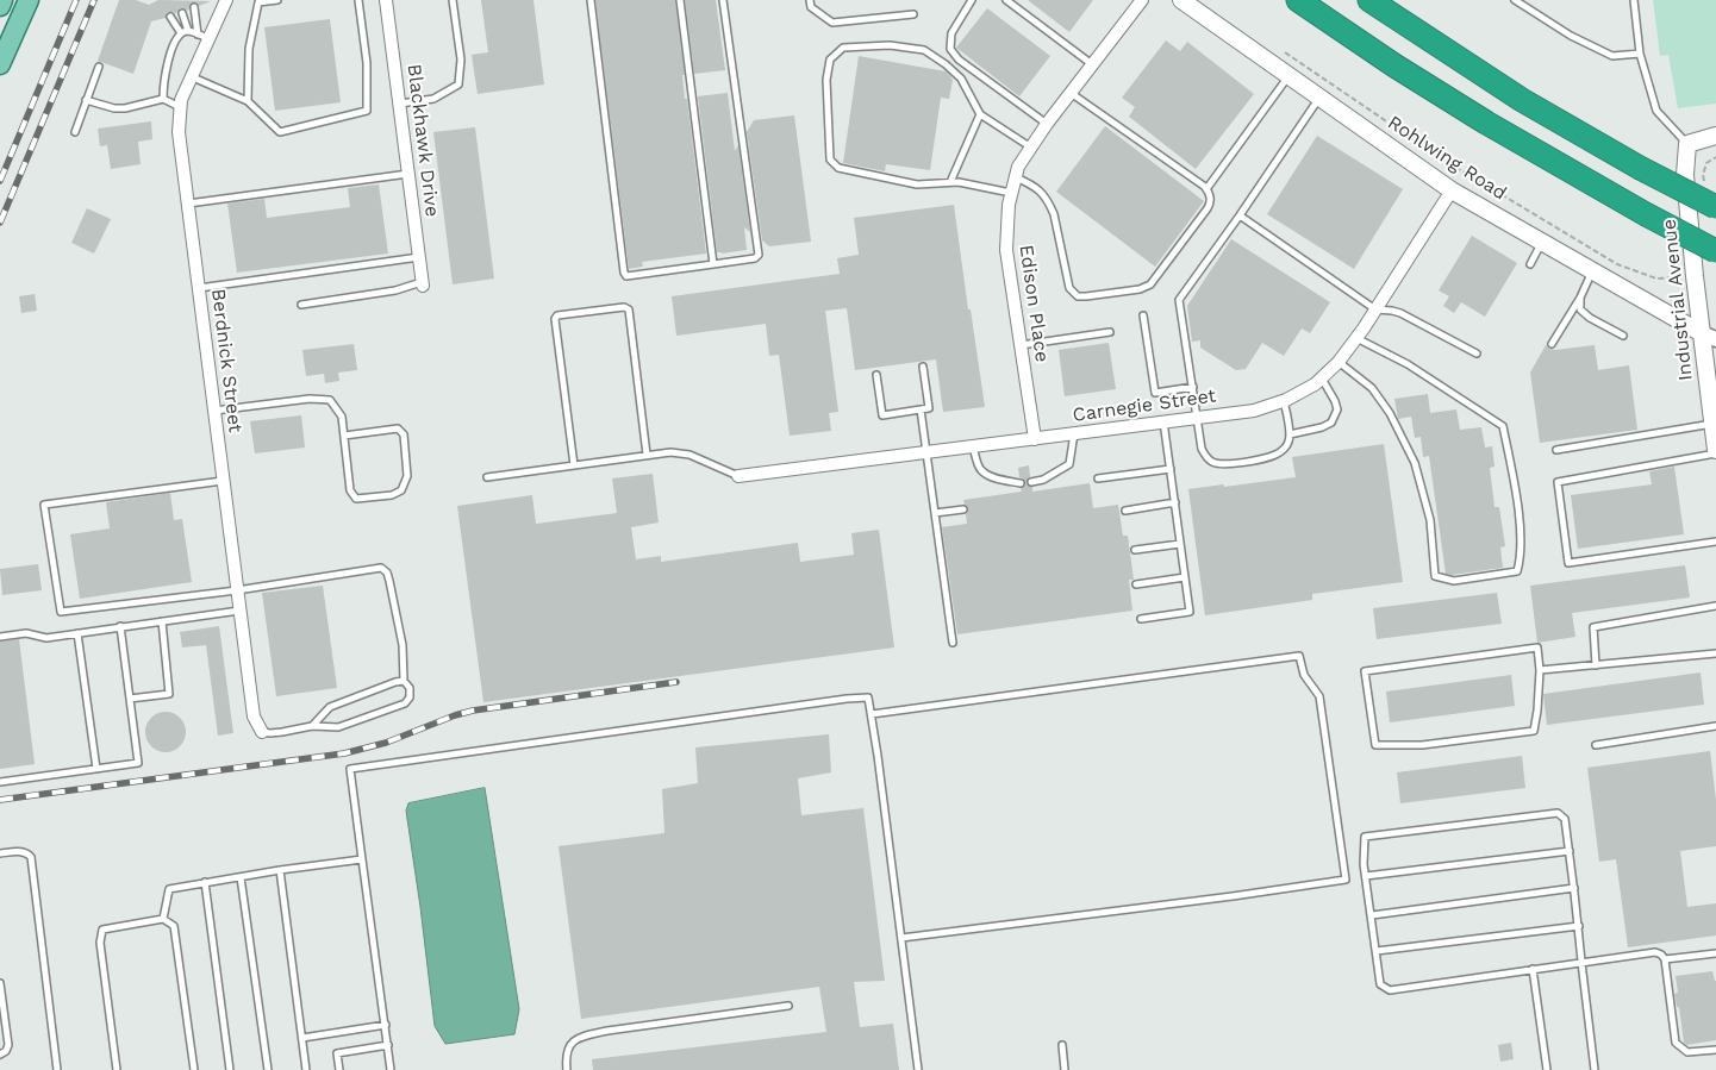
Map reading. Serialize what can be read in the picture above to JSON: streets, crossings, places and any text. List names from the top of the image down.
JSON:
{
  "streets": {
    "main road": ["Rohlwing Road", "Industrial Avenue"],
    "street": [
      "Blackhawk Drive",
      "Edison Place",
      "Berdnick Street",
      "Carnegie Street"
    ]
  },
  "crossings": [
    ["Rohlwing Road", "Industrial Avenue"],
    ["Rohlwing Road", "Carnegie Street"],
    ["Edison Place", "Carnegie Street"]
  ]
}
